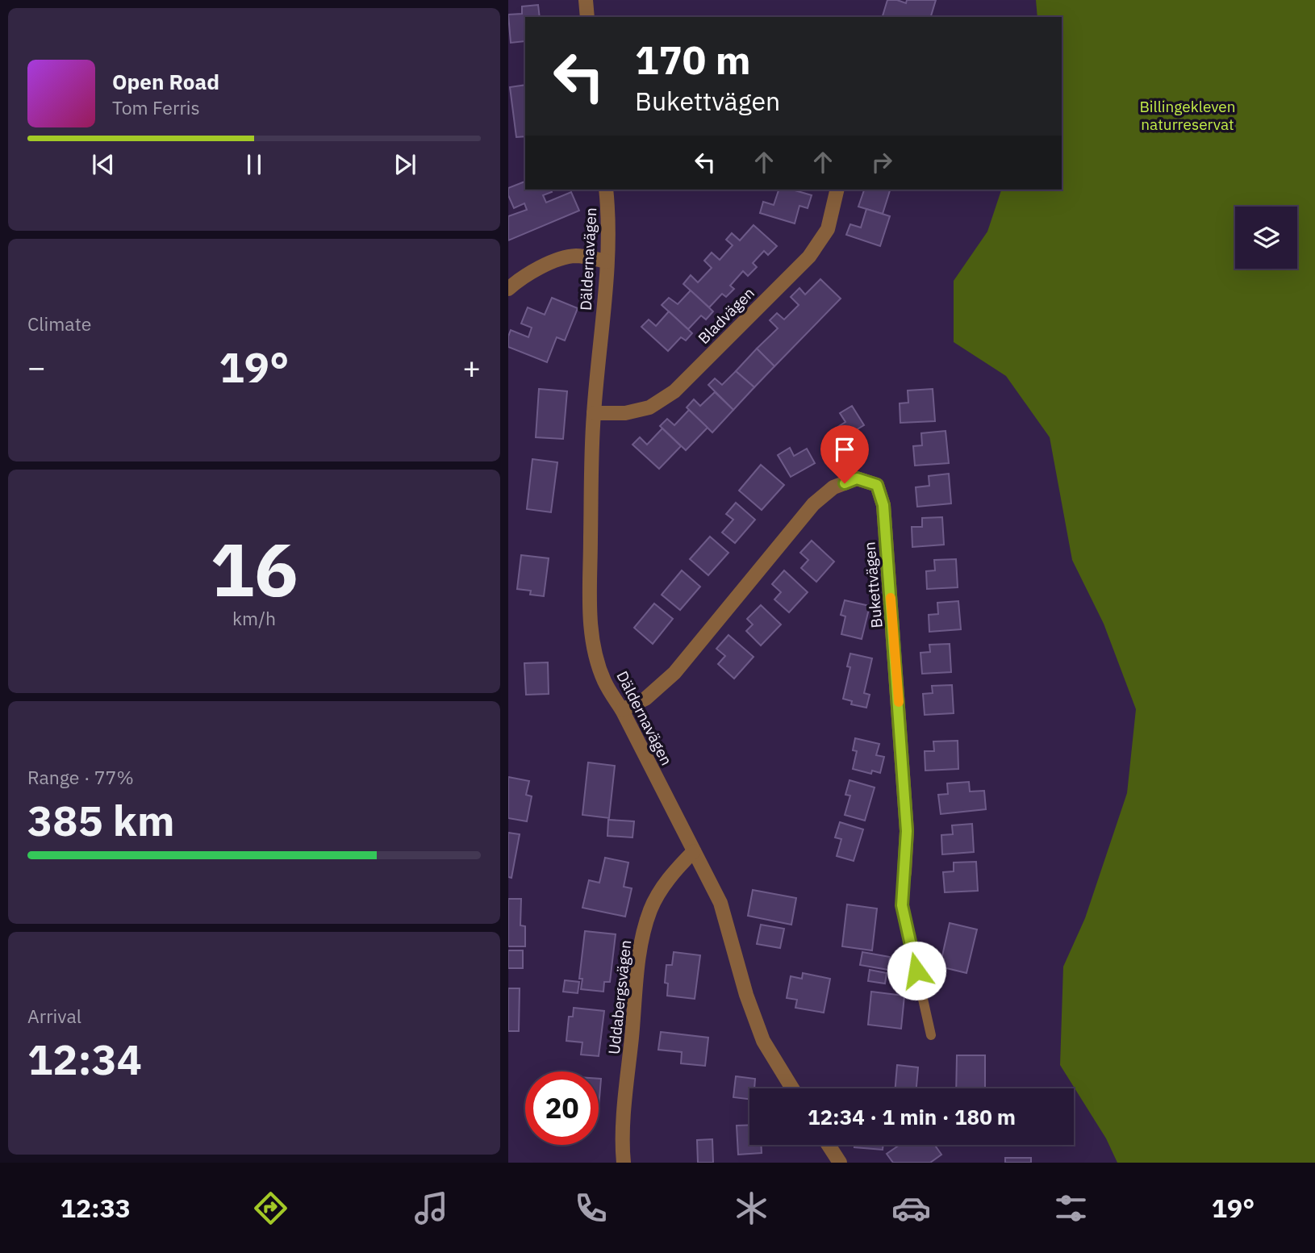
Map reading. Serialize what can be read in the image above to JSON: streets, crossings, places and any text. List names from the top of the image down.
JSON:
{
  "streets": {
    "street": [
      "Däldernavägen",
      "Bladvägen",
      "Bukettvägen",
      "Uddabergsvägen"
    ]
  },
  "crossings": [
    ["Däldernavägen", "Bladvägen"],
    ["Däldernavägen", "Bukettvägen"],
    ["Däldernavägen", "Uddabergsvägen"]
  ],
  "parks": ["Billingekleven naturreservat"],
  "page": {
    "turn": ["170 m", "Bukettvägen"],
    "song": ["Open Road", "Tom Ferris"],
    "tile": [
      "Climate",
      ["16", "km/h"],
      ["Range · 77%", "385 km"],
      ["Arrival", "12:34"]
    ],
    "heat": ["−", "19°", "+"],
    "limit": "20",
    "trip": "12:34 · 1 min · 180 m",
    "tabs": ["12:33", "19°"]
  }
}
